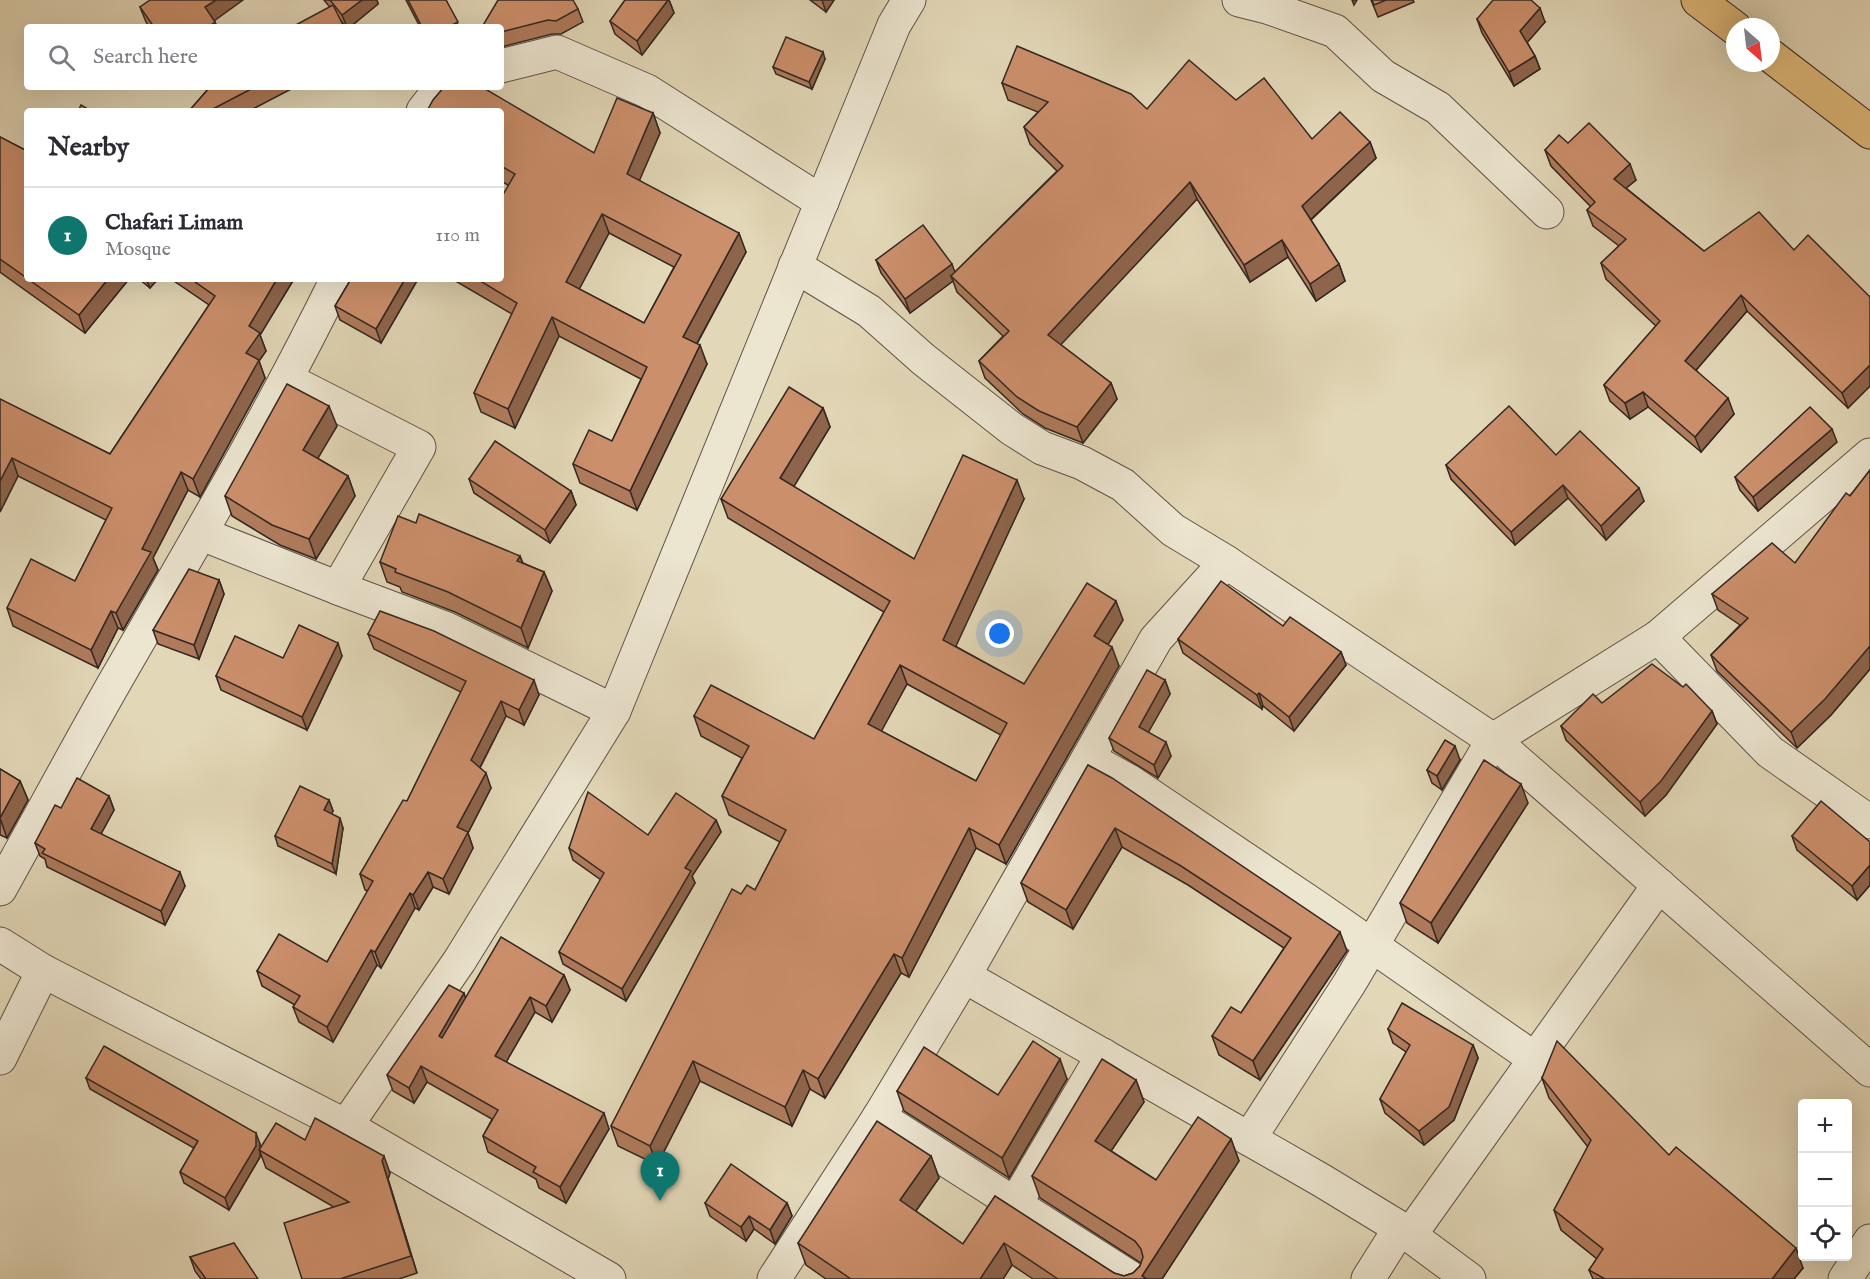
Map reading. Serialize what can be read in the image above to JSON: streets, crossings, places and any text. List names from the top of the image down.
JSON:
{
  "north": "bottom right",
  "page": {
    "search": "Search here",
    "heading": "Nearby",
    "list": [
      {
        "mark": "1",
        "name": "Chafari Limam",
        "note": "Mosque",
        "value": "110 m"
      }
    ],
    "map_buttons": ["+", "−"],
    "pins": "1"
  }
}
